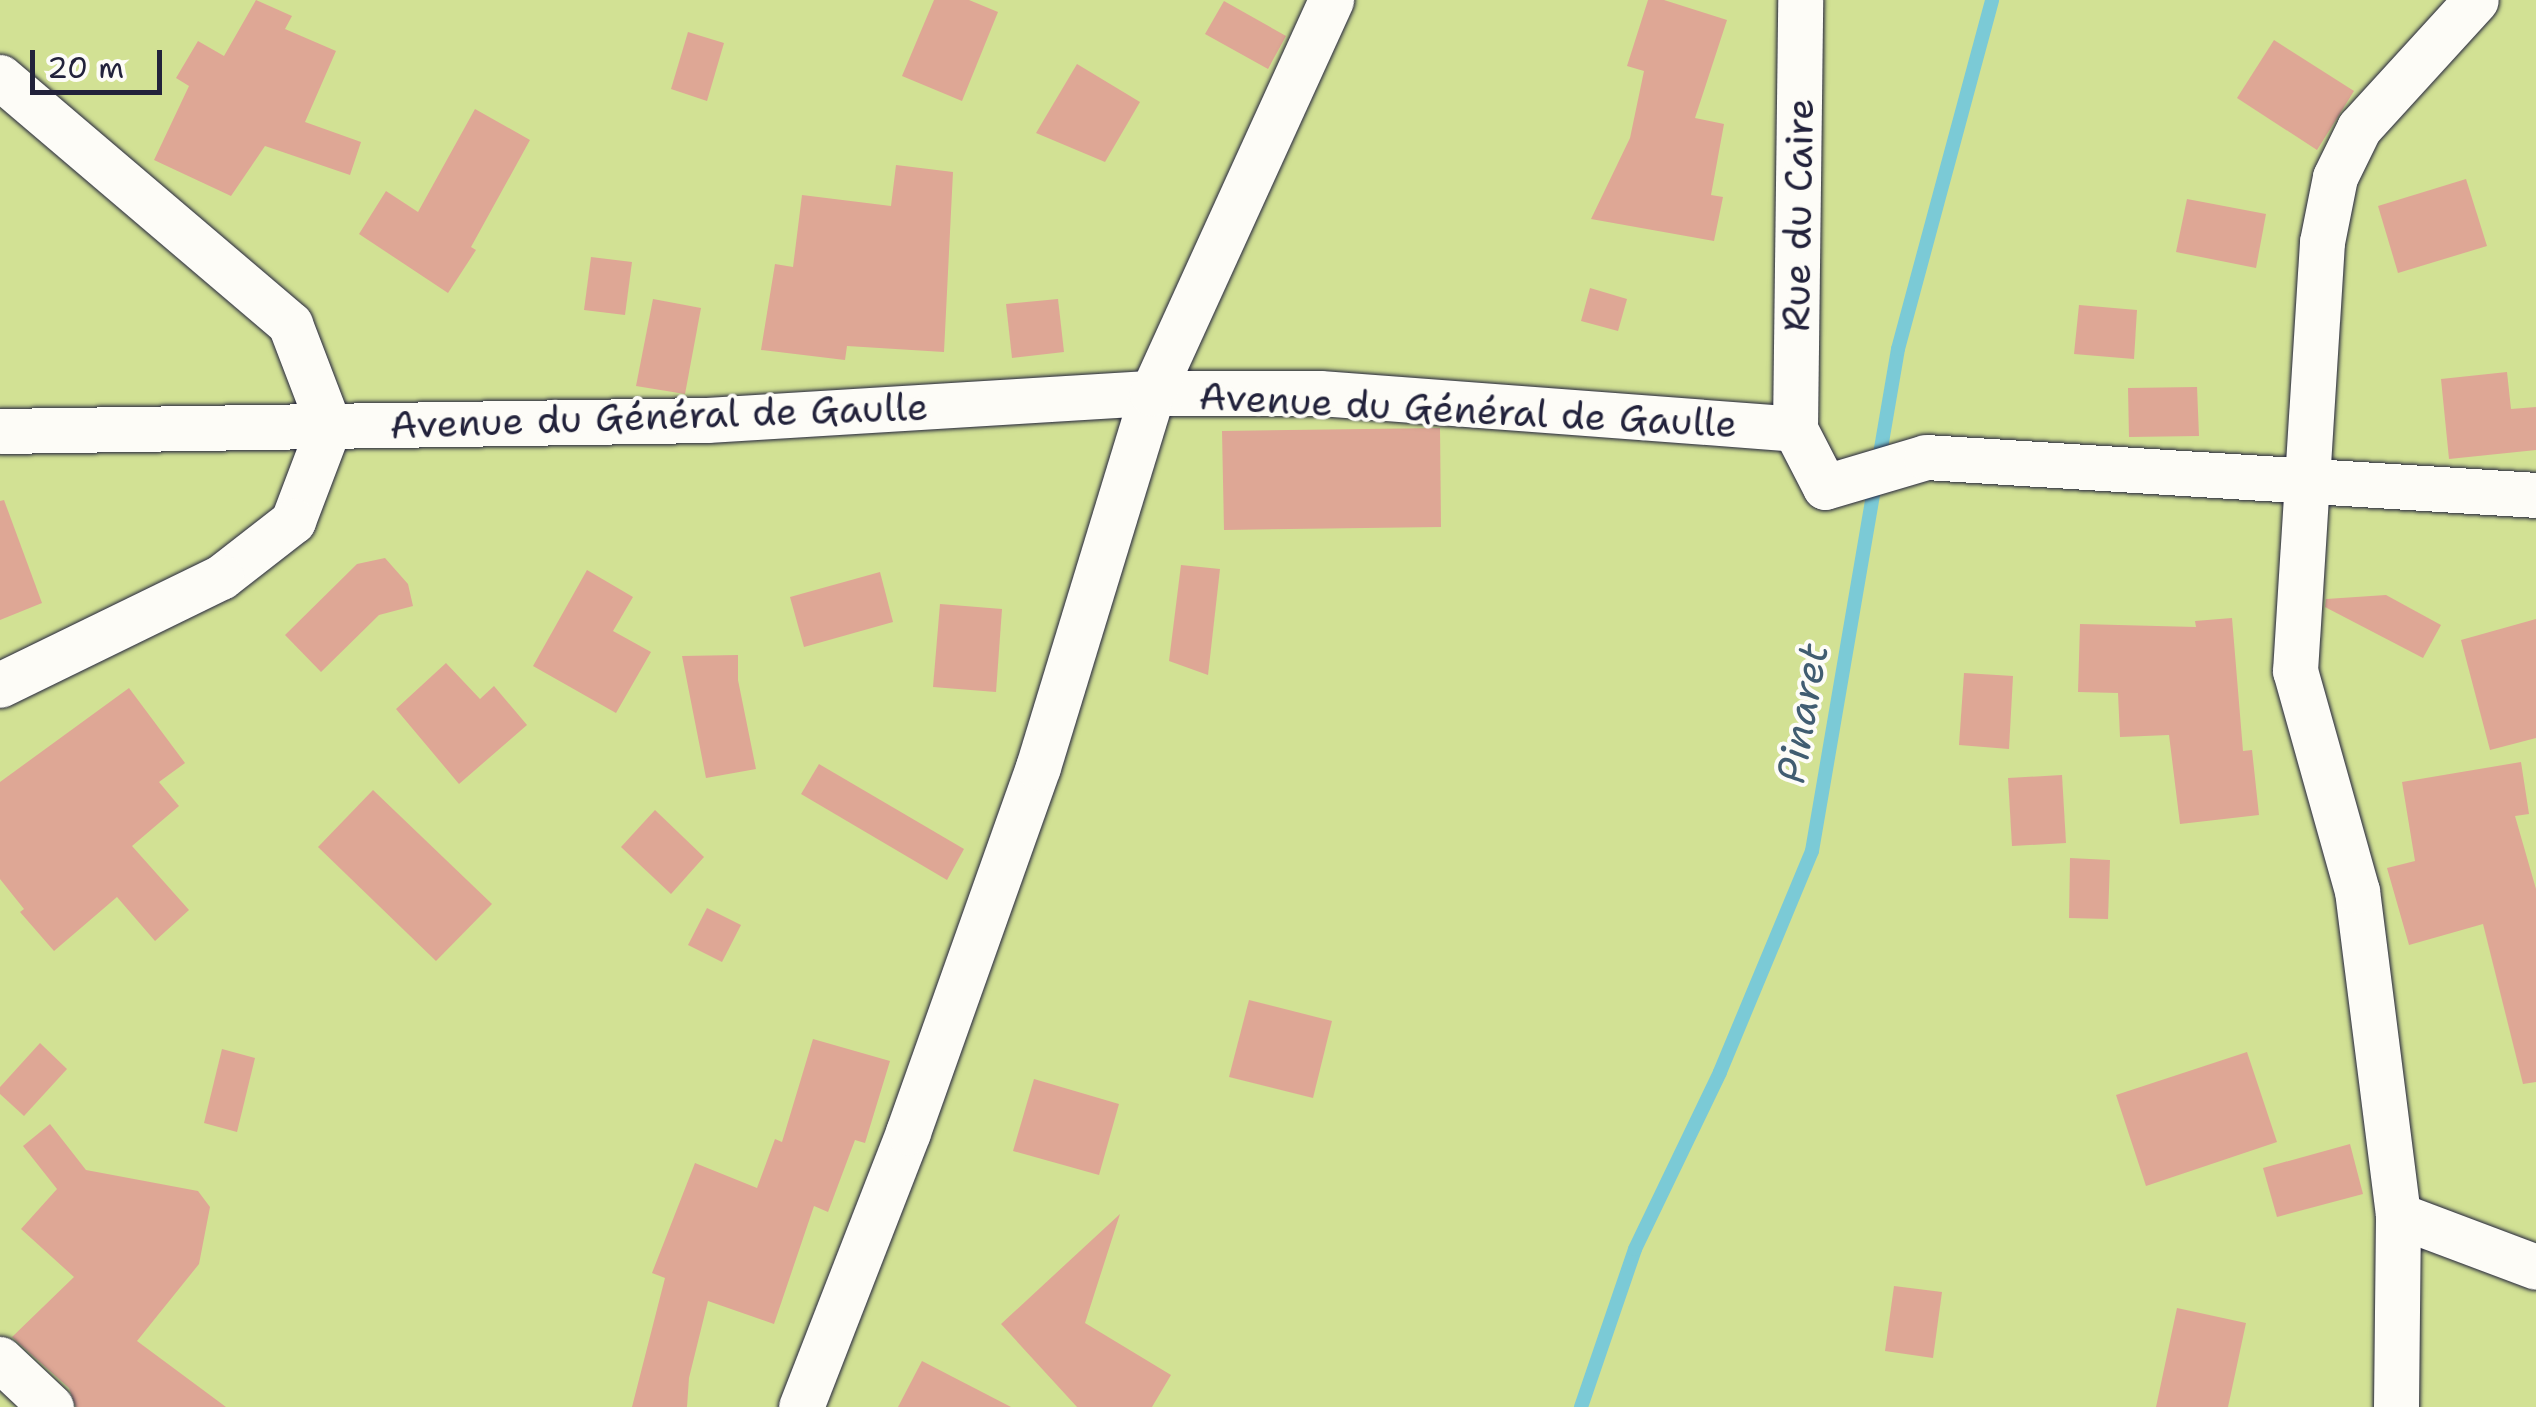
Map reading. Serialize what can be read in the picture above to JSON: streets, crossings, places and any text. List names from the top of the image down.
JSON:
{
  "streets": {
    "street": ["Rue du Caire", "Avenue du Général de Gaulle"]
  },
  "crossings": [
    ["Rue du Caire", "Avenue du Général de Gaulle"]
  ],
  "water": ["Pinaret"],
  "scale_bar": "20 m"
}
